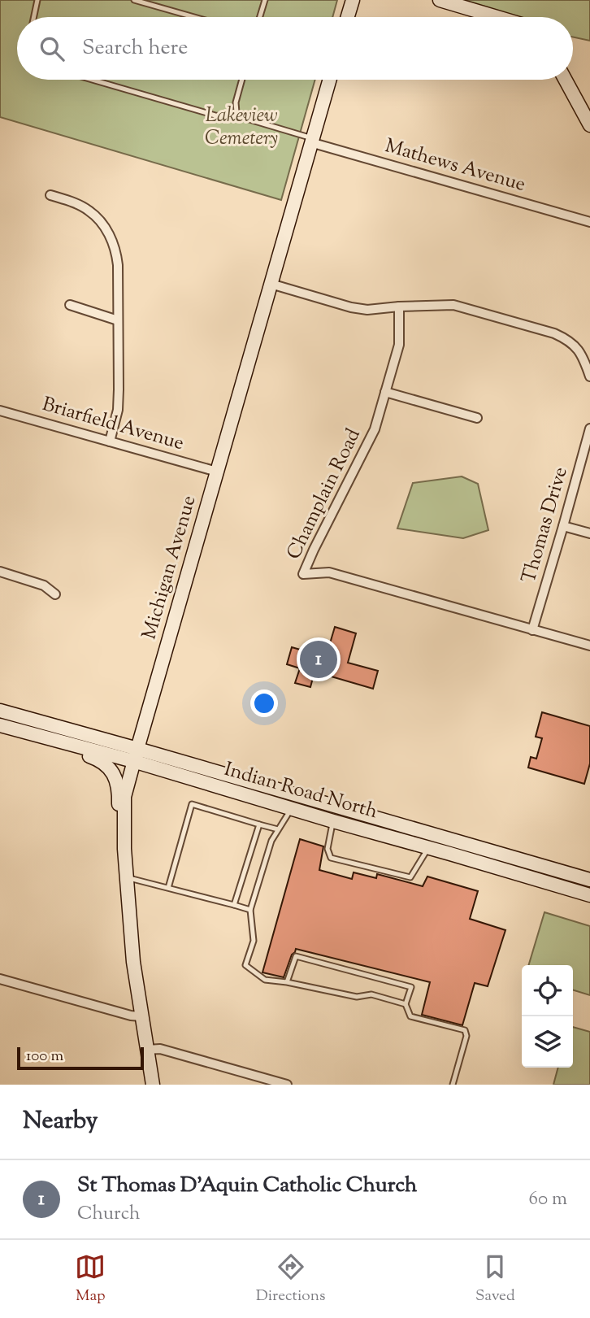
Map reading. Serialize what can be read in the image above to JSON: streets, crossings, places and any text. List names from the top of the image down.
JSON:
{
  "streets": {
    "main road": ["Michigan Avenue", "Indian Road North"],
    "street": [
      "Mathews Avenue",
      "Briarfield Avenue",
      "Champlain Road",
      "Thomas Drive"
    ]
  },
  "crossings": [
    ["Mathews Avenue", "Michigan Avenue"],
    ["Briarfield Avenue", "Michigan Avenue"],
    ["Champlain Road", "Thomas Drive"],
    ["Michigan Avenue", "Indian Road North"]
  ],
  "parks": ["Lakeview Cemetery"],
  "scale_bar": "100 m",
  "page": {
    "search": "Search here",
    "pins": "1",
    "scale": "100 m",
    "heading": "Nearby",
    "list": [
      {
        "mark": "1",
        "name": "St Thomas D'Aquin Catholic Church",
        "note": "Church",
        "value": "60 m"
      }
    ],
    "nav": ["Map", "Directions", "Saved"]
  }
}
